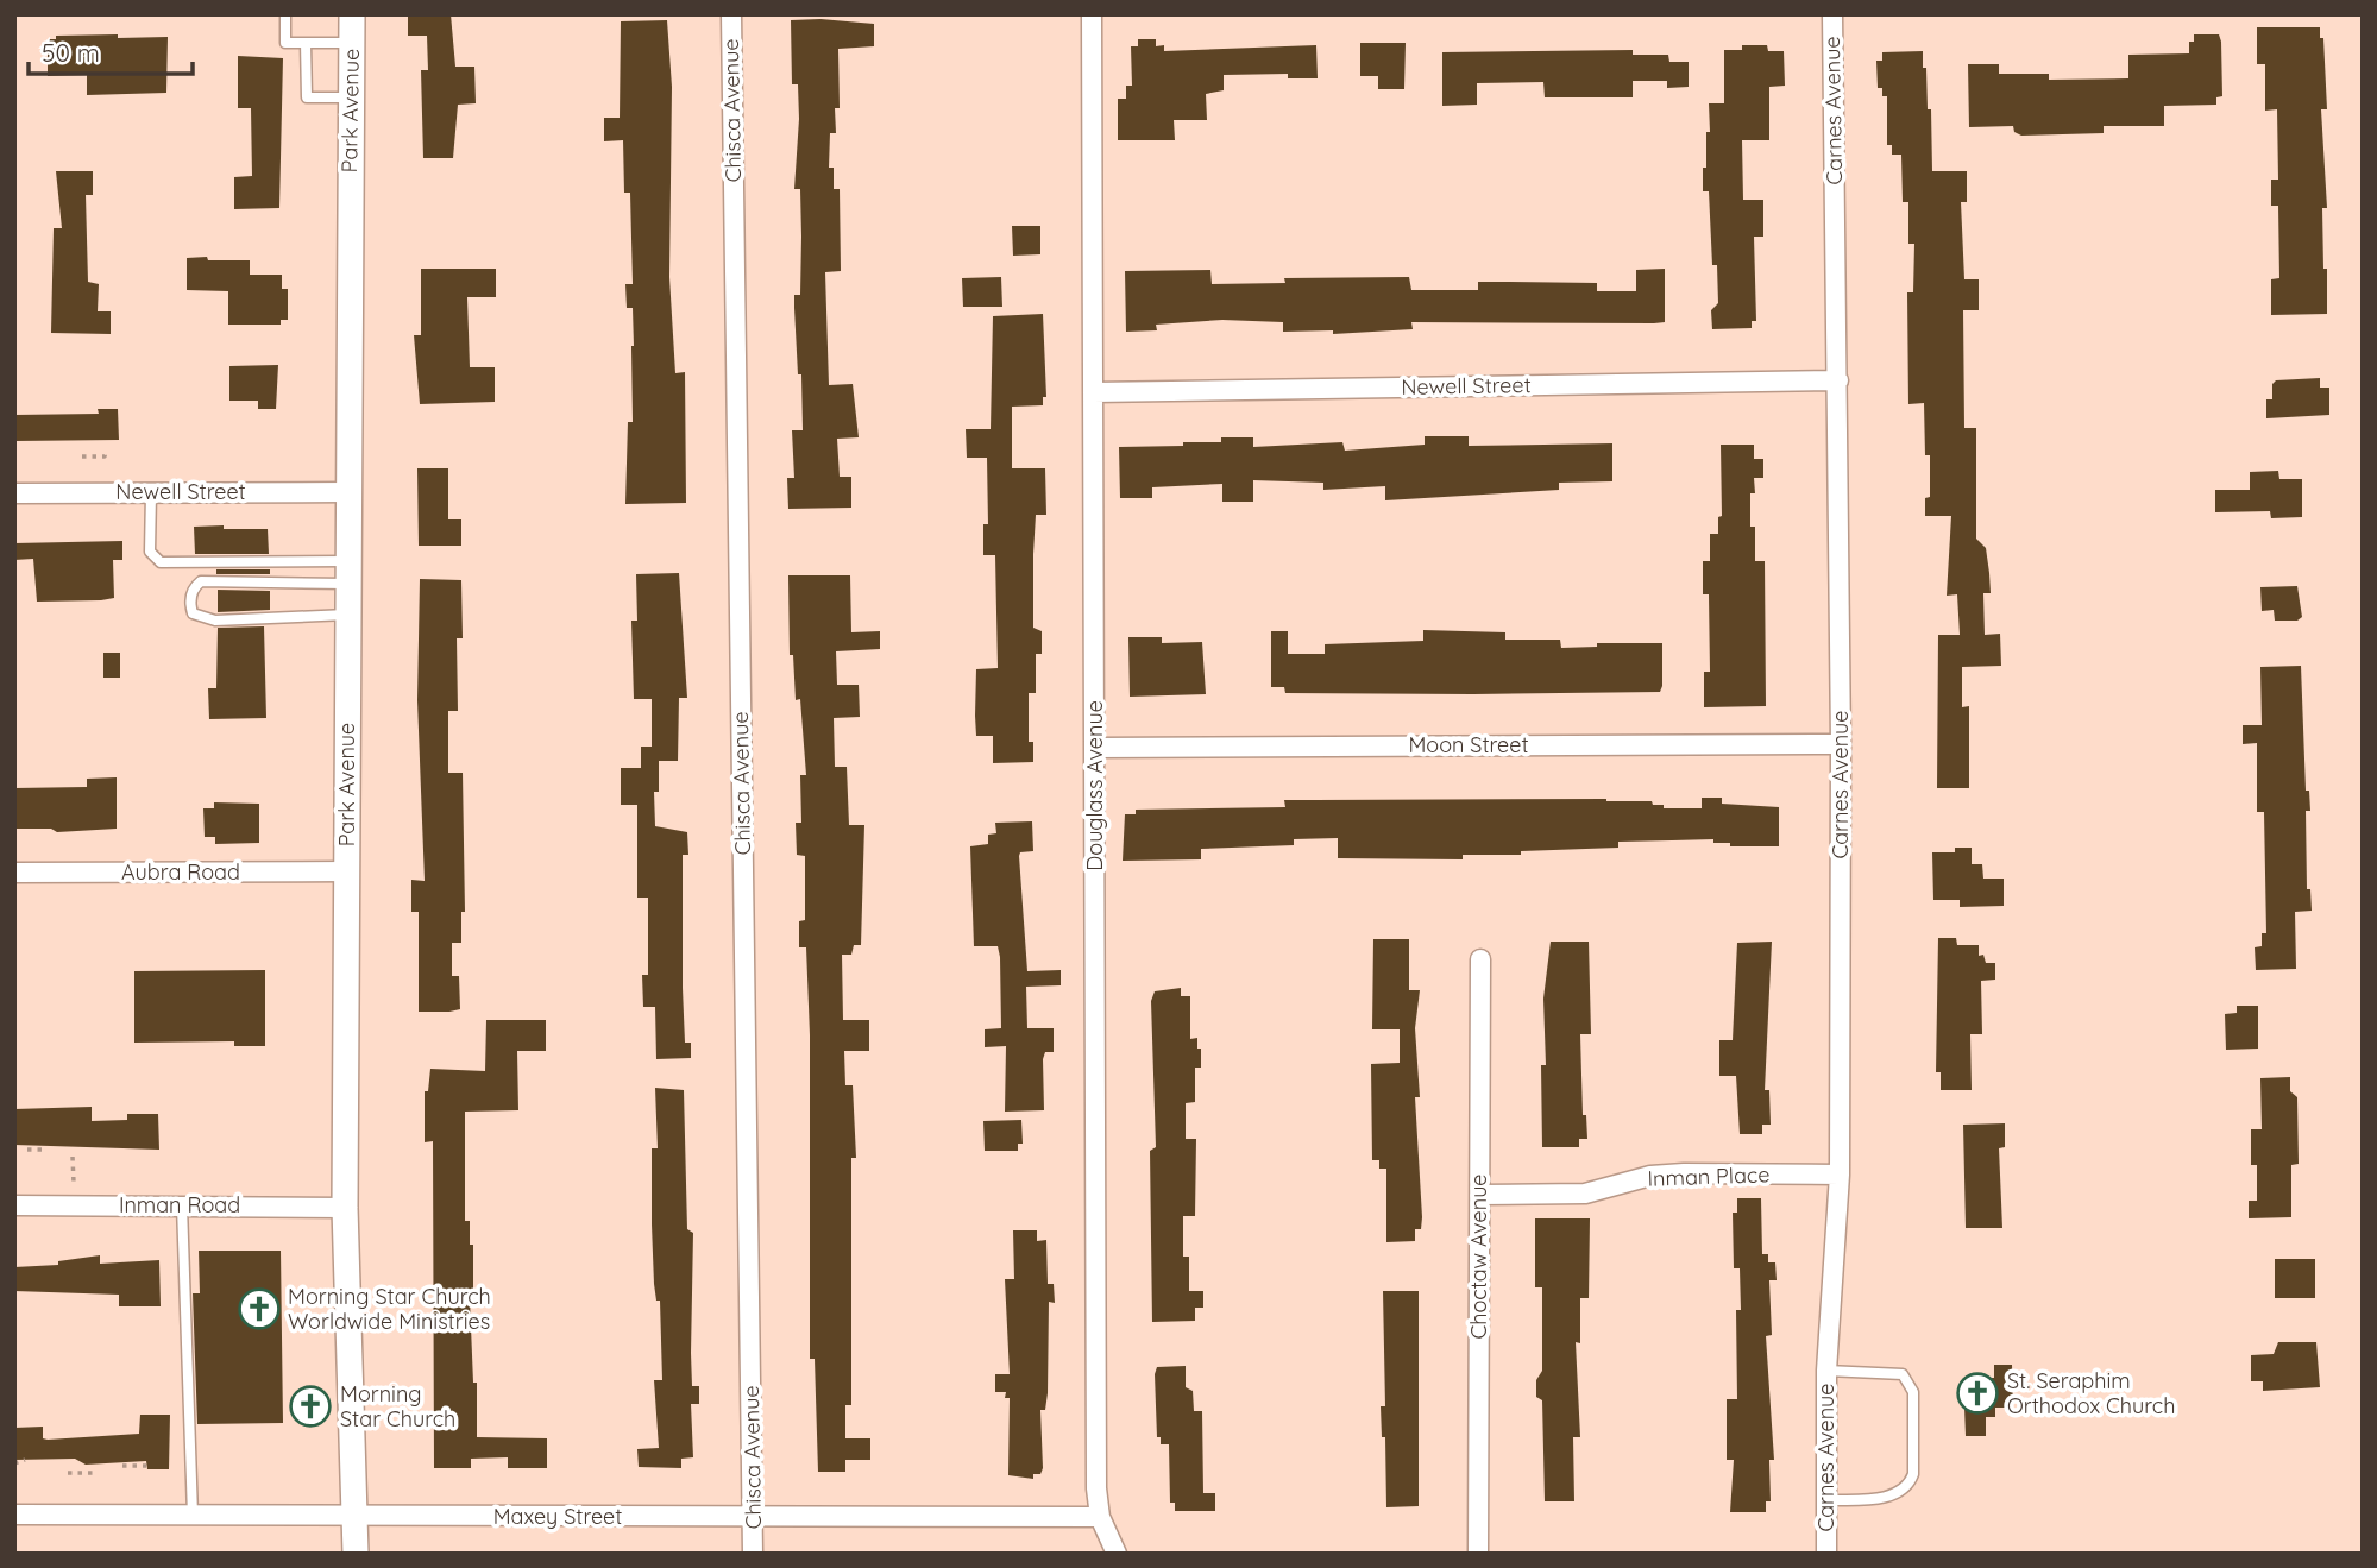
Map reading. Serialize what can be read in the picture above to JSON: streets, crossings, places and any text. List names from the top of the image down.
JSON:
{
  "streets": {
    "main road": ["Park Avenue"],
    "street": [
      "Chisca Avenue",
      "Carnes Avenue",
      "Newell Street",
      "Moon Street",
      "Douglass Avenue",
      "Aubra Road",
      "Inman Place",
      "Inman Road",
      "Choctaw Avenue",
      "Maxey Street"
    ]
  },
  "crossings": [
    ["Park Avenue", "Newell Street"],
    ["Park Avenue", "Aubra Road"],
    ["Park Avenue", "Inman Road"],
    ["Park Avenue", "Maxey Street"],
    ["Chisca Avenue", "Maxey Street"],
    ["Carnes Avenue", "Newell Street"],
    ["Carnes Avenue", "Moon Street"],
    ["Carnes Avenue", "Inman Place"],
    ["Newell Street", "Douglass Avenue"],
    ["Moon Street", "Douglass Avenue"],
    ["Douglass Avenue", "Maxey Street"],
    ["Inman Place", "Choctaw Avenue"]
  ],
  "places": {
    "church": ["Morning Star Church Worldwide Ministries", "St. Seraphim Orthodox Church", "Morning Star Church"]
  },
  "scale_bar": "50 m"
}
